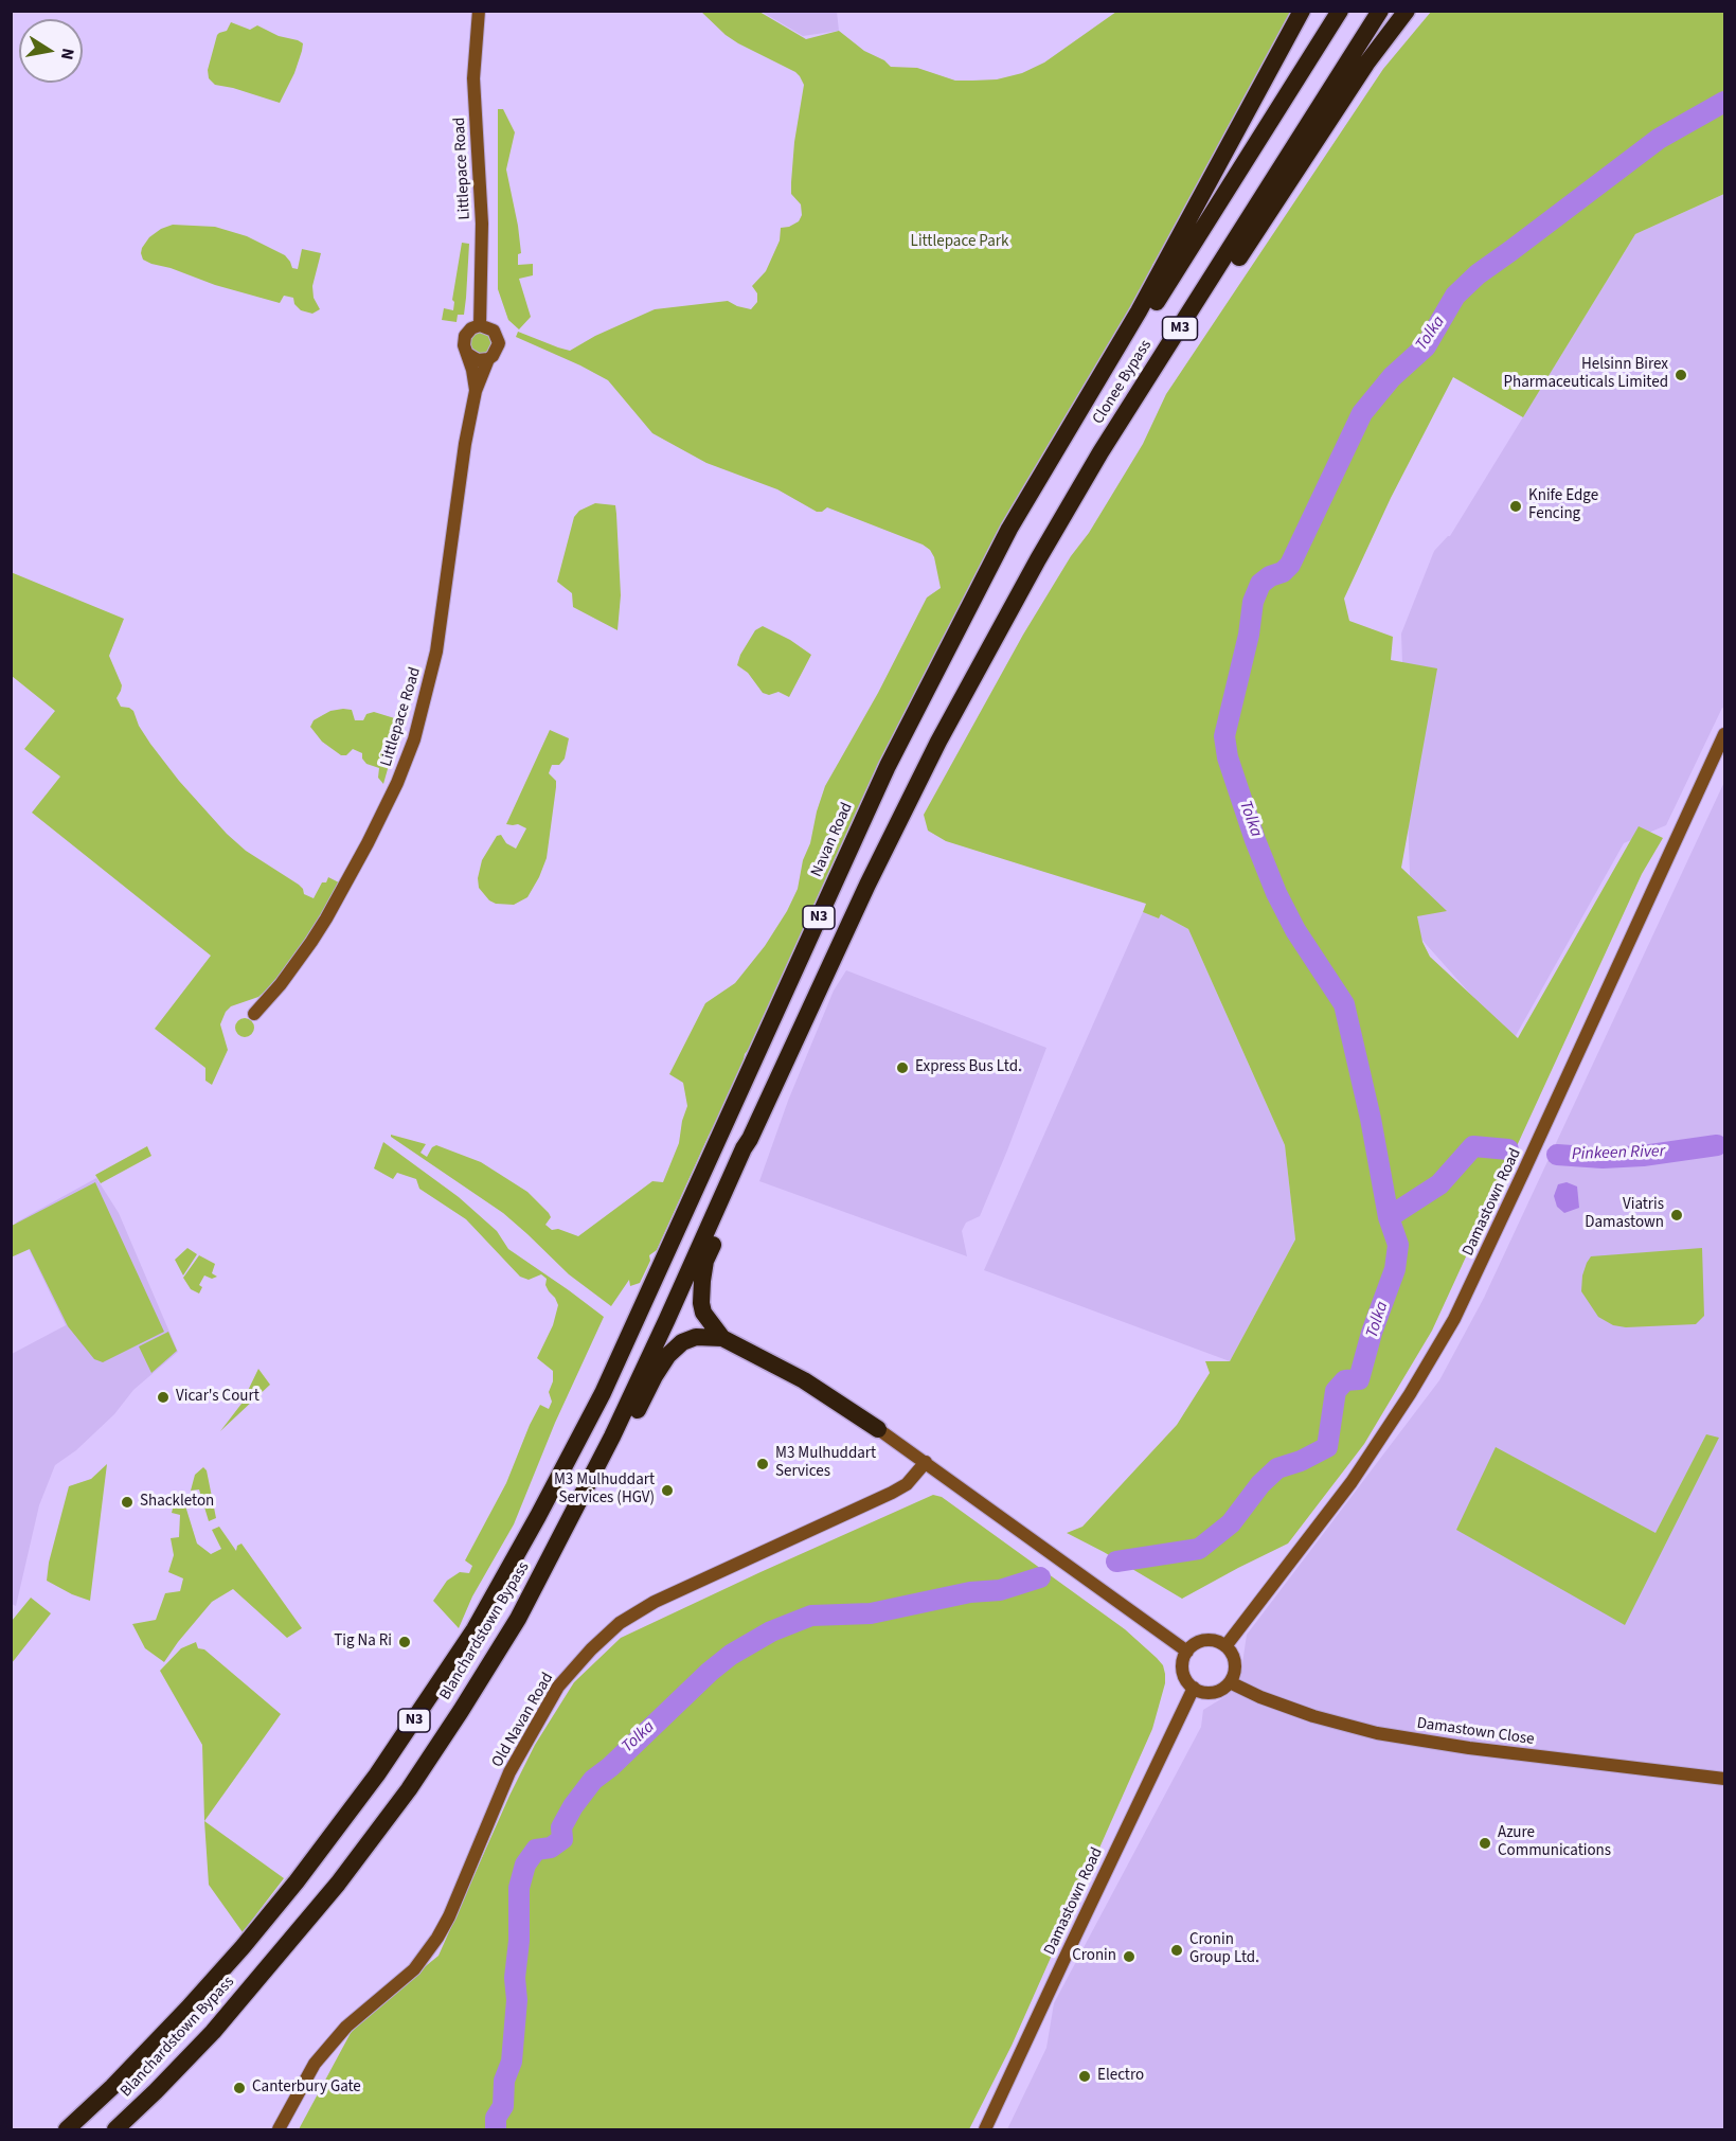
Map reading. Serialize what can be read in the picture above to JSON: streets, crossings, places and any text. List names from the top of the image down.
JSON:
{
  "streets": {
    "highway": [
      "M3",
      "Clonee Bypass",
      "Navan Road",
      "N3",
      "Blanchardstown Bypass"
    ],
    "street": [
      "Littlepace Road",
      "Damastown Road",
      "Old Navan Road",
      "Damastown Close"
    ]
  },
  "crossings": [
    ["Clonee Bypass", "Navan Road"],
    ["Clonee Bypass", "N3"],
    ["Navan Road", "Blanchardstown Bypass"],
    ["N3", "Blanchardstown Bypass"],
    ["Damastown Road", "Damastown Close"]
  ],
  "water": ["Tolka", "Pinkeen River"],
  "parks": ["Littlepace Park"],
  "places": [
    "Helsinn Birex Pharmaceuticals Limited",
    "Knife Edge Fencing",
    "Express Bus Ltd.",
    "Viatris Damastown",
    "Vicar's Court",
    "M3 Mulhuddart Services",
    "M3 Mulhuddart Services (HGV)",
    "Shackleton",
    "Tig Na Ri",
    "Azure Communications",
    "Cronin Group Ltd.",
    "Cronin",
    "Electro",
    "Canterbury Gate"
  ],
  "north": "right"
}
